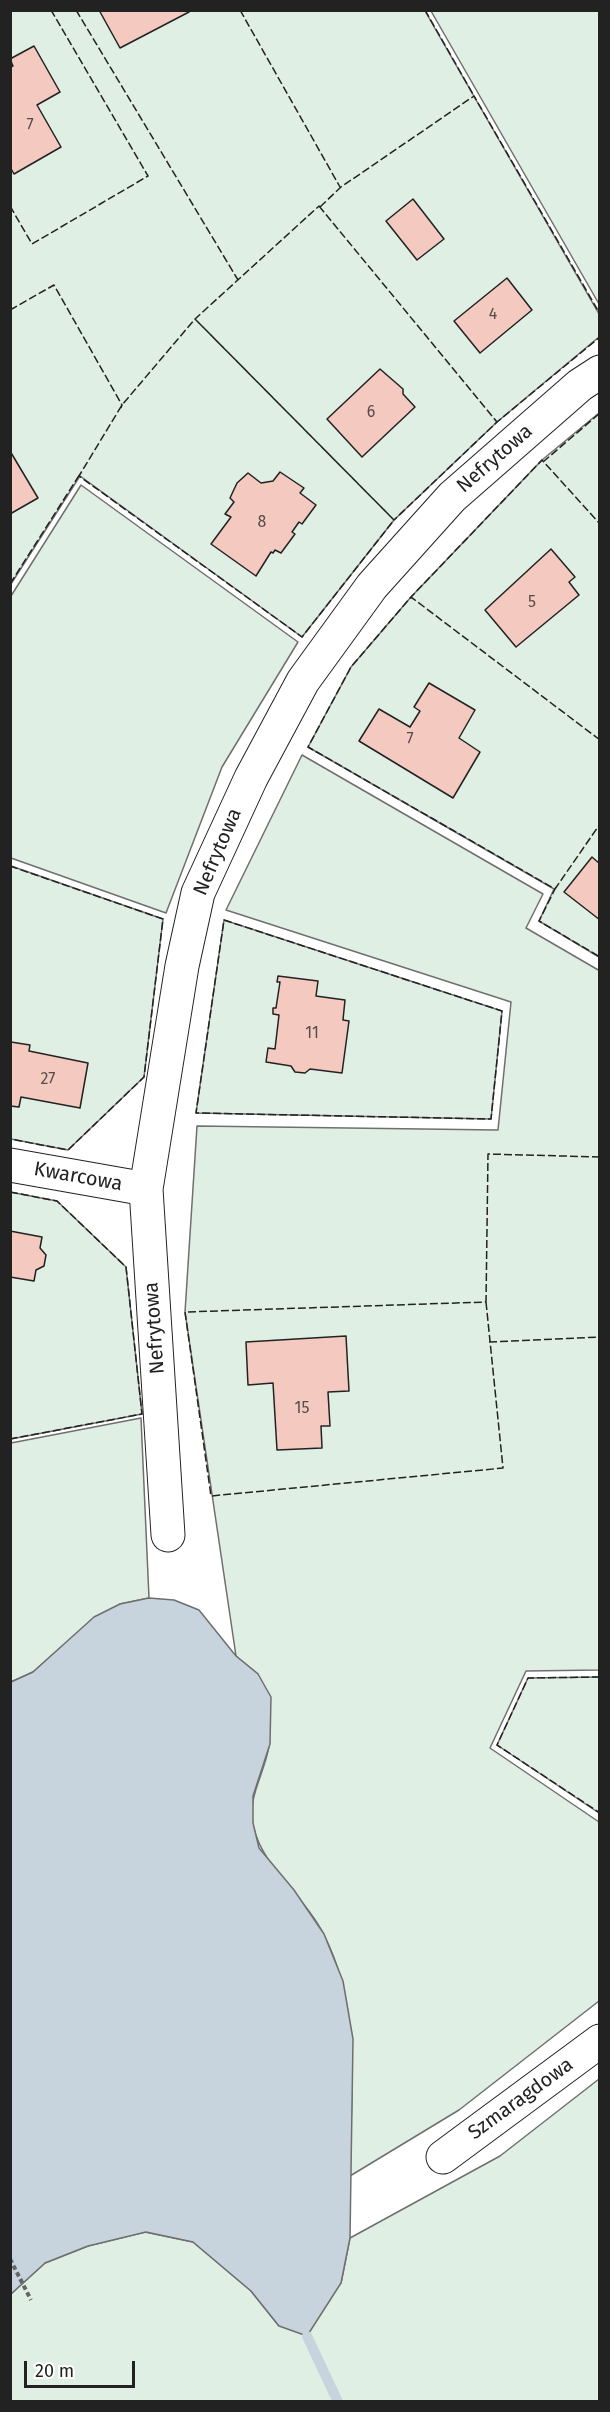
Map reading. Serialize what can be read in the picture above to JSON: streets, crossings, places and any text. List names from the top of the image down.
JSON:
{
  "streets": {
    "street": ["Nefrytowa", "Kwarcowa", "Szmaragdowa"]
  },
  "crossings": [
    ["Nefrytowa", "Kwarcowa"]
  ],
  "house_numbers": [
    "7",
    "4",
    "6",
    "8",
    "5",
    "7",
    "11",
    "27",
    "15"
  ],
  "scale_bar": "20 m"
}
